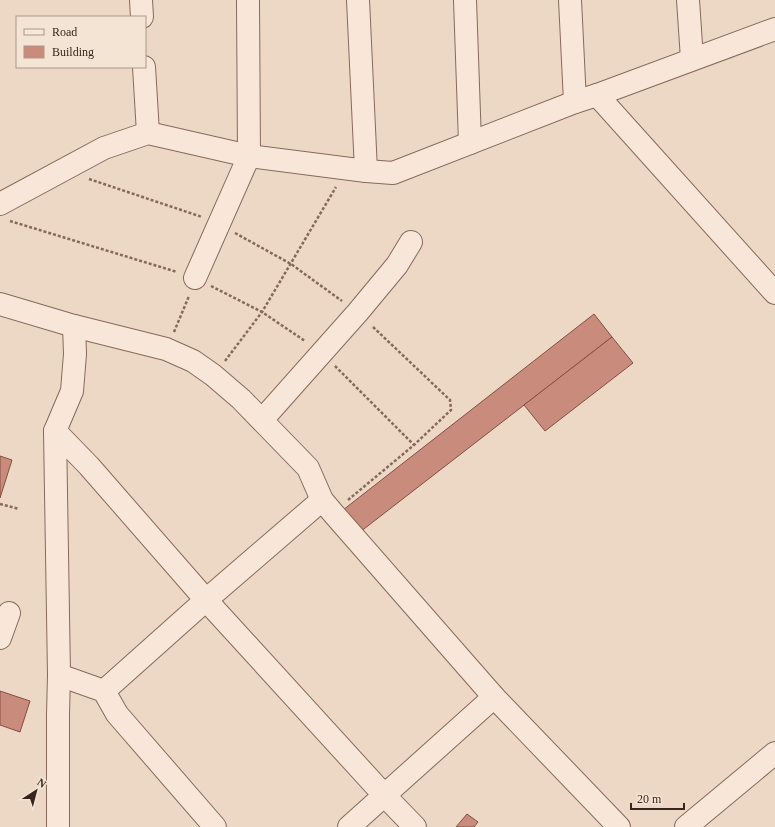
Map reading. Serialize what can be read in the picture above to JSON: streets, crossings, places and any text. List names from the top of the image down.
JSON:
{
  "legend": ["Road", "Building"],
  "scale_bar": "20 m",
  "north": "top right"
}
